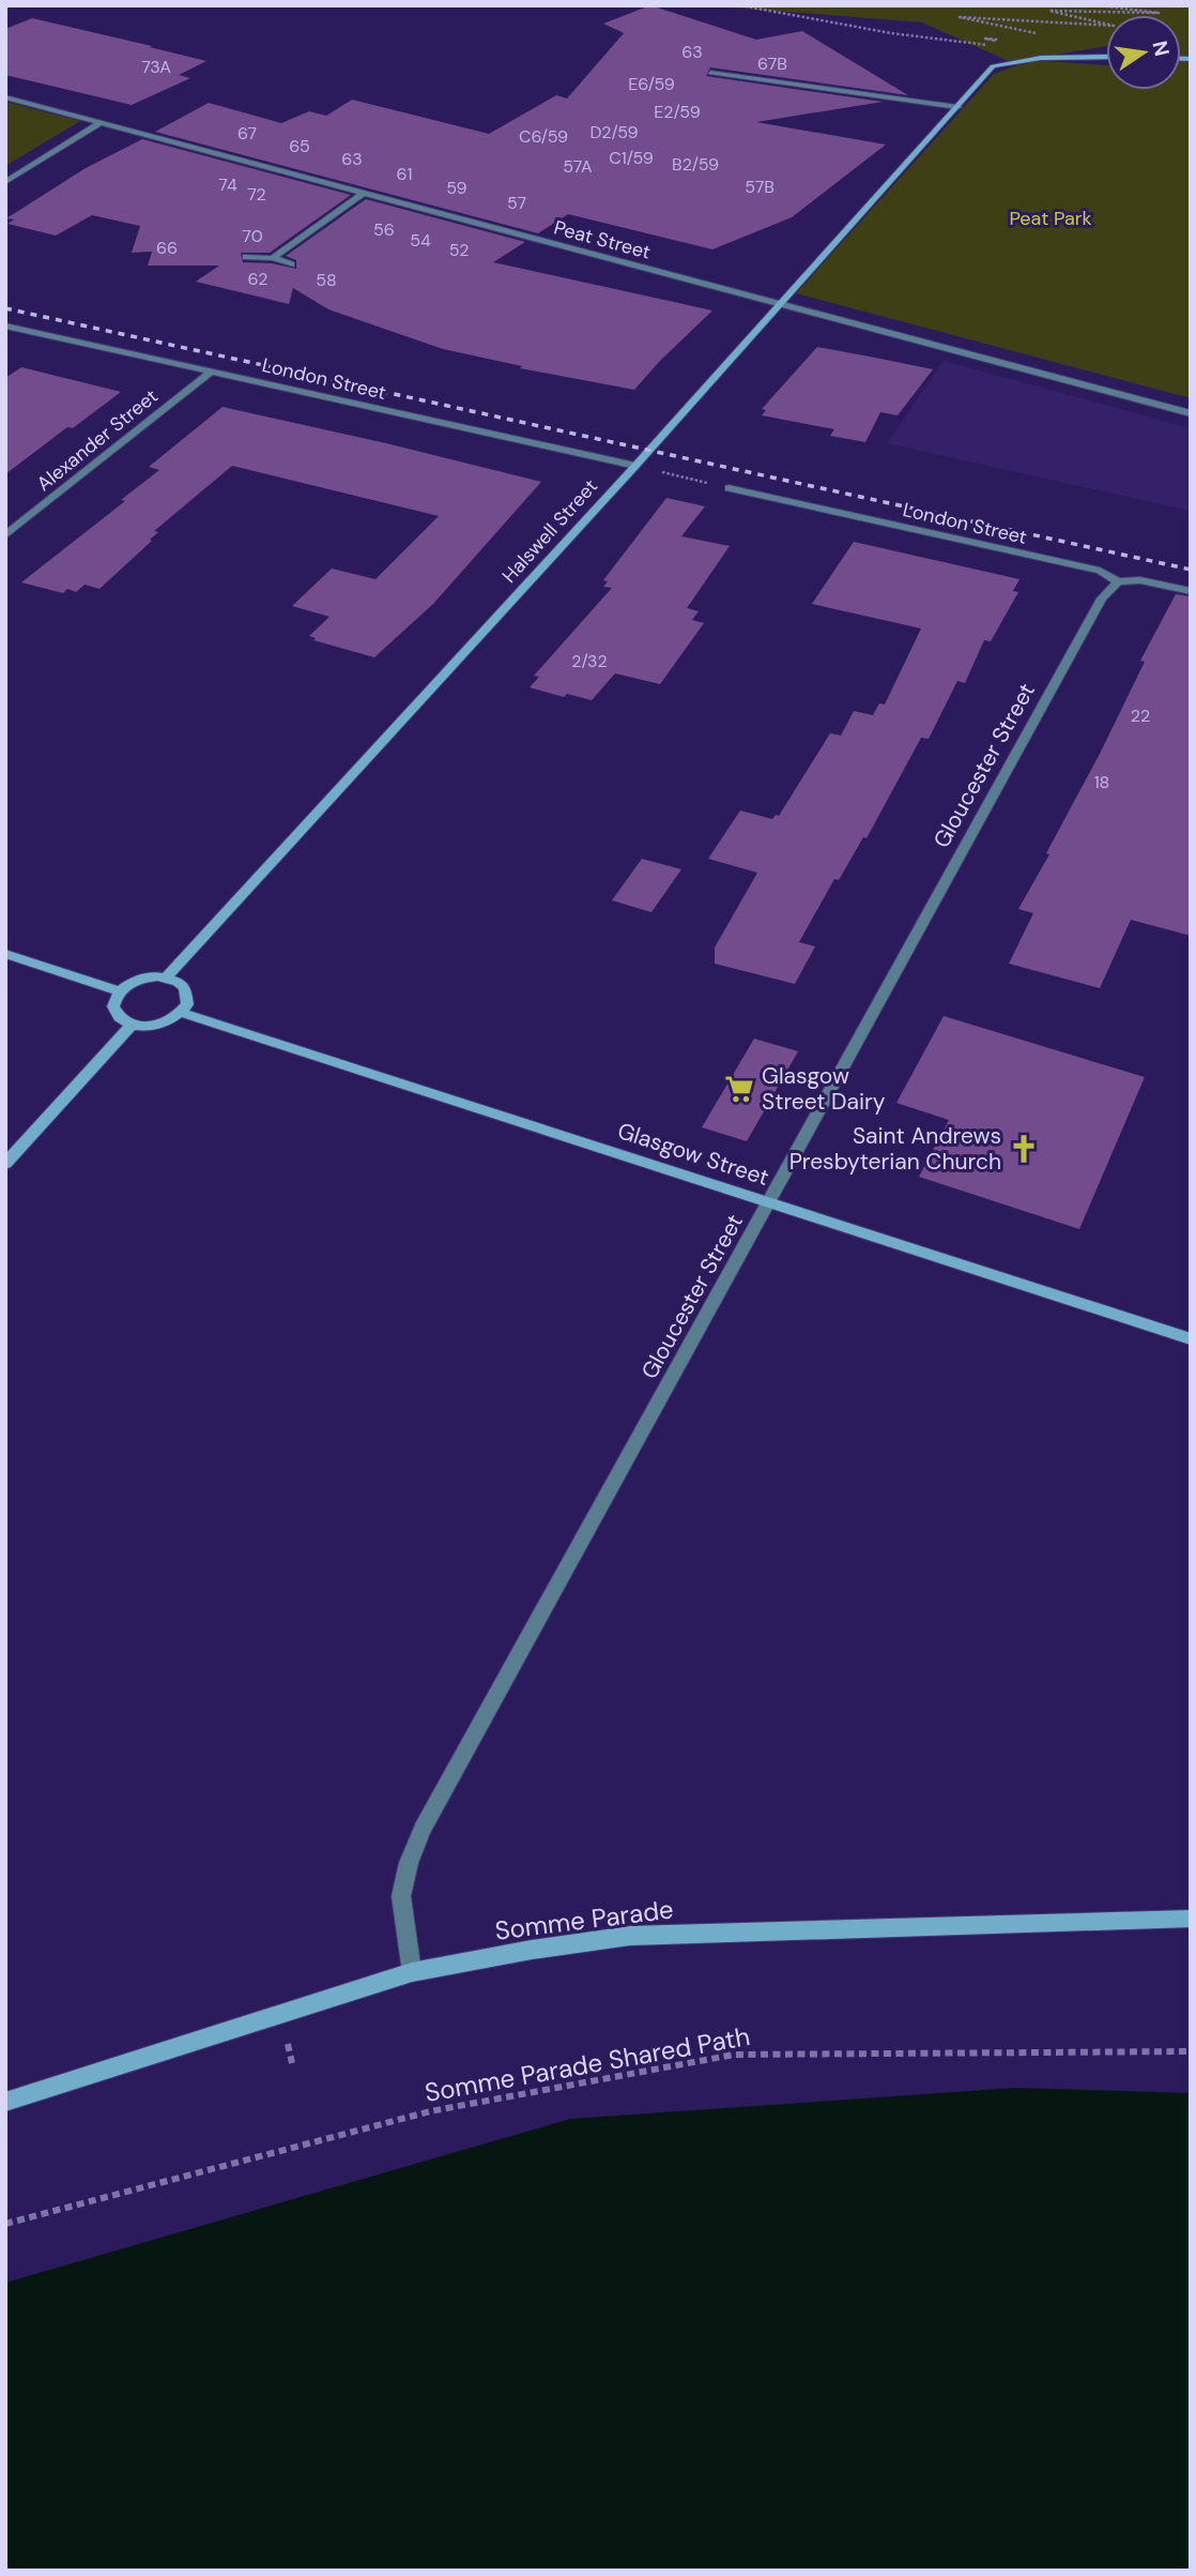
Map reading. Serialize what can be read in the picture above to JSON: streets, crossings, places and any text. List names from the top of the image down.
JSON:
{
  "streets": {
    "street": [
      "Peat Street",
      "London Street",
      "Alexander Street",
      "Halswell Street",
      "Gloucester Street",
      "Glasgow Street",
      "Somme Parade"
    ],
    "path": ["Somme Parade Shared Path"]
  },
  "crossings": [
    ["Peat Street", "Halswell Street"],
    ["London Street", "Alexander Street"],
    ["London Street", "Halswell Street"],
    ["London Street", "Gloucester Street"],
    ["Halswell Street", "Glasgow Street"],
    ["Gloucester Street", "Glasgow Street"],
    ["Gloucester Street", "Somme Parade"]
  ],
  "parks": ["Peat Park"],
  "places": {
    "supermarket": ["Glasgow Street Dairy"],
    "church": ["Saint Andrews Presbyterian Church"]
  },
  "house_numbers": [
    "63",
    "67B",
    "73A",
    "E6/59",
    "E2/59",
    "D2/59",
    "67",
    "C6/59",
    "65",
    "C1/59",
    "63",
    "B2/59",
    "57A",
    "61",
    "74",
    "57B",
    "59",
    "72",
    "57",
    "56",
    "70",
    "54",
    "66",
    "52",
    "62",
    "58",
    "2/32",
    "22",
    "18"
  ],
  "north": "right"
}
